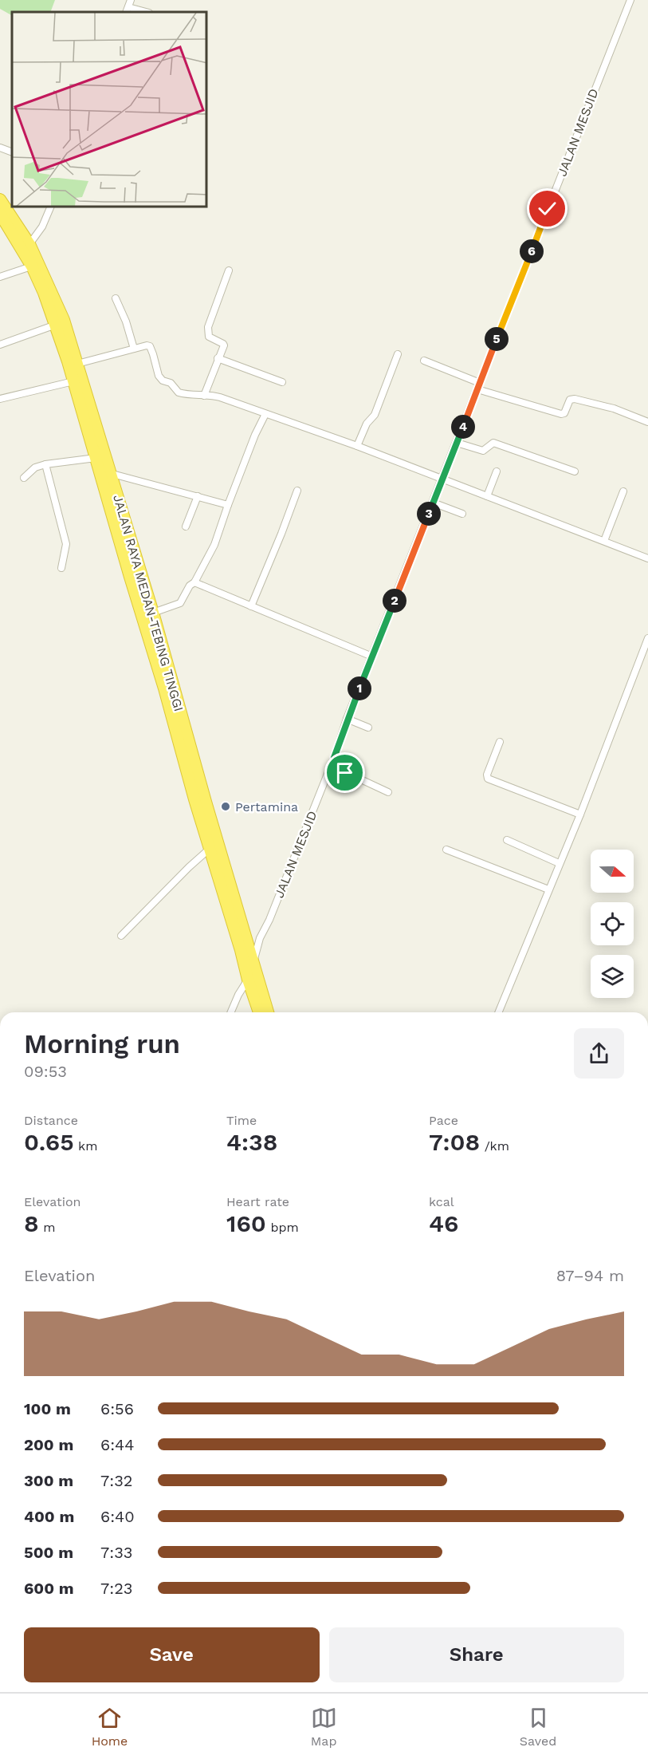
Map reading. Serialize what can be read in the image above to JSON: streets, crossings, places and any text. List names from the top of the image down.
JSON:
{
  "streets": {
    "highway": ["JALAN RAYA MEDAN-TEBING TINGGI"],
    "street": ["JALAN MESJID"]
  },
  "crossings": [
    ["JALAN MESJID", "JALAN RAYA MEDAN-TEBING TINGGI"]
  ],
  "places": ["Pertamina"],
  "north": "right",
  "page": {
    "pins": [
      "6",
      "5",
      "4",
      "3",
      "2",
      "1"
    ],
    "heading": ["Morning run", "09:53"],
    "stats": [
      ["Distance", "0.65 km"],
      ["Time", "4:38"],
      ["Pace", "7:08 /km"],
      ["Elevation", "8 m"],
      ["Heart rate", "160 bpm"],
      ["kcal", "46"]
    ],
    "chart": ["Elevation", "87–94 m"],
    "list": [
      {
        "name": "100 m",
        "note": "6:56"
      },
      {
        "name": "200 m",
        "note": "6:44"
      },
      {
        "name": "300 m",
        "note": "7:32"
      },
      {
        "name": "400 m",
        "note": "6:40"
      },
      {
        "name": "500 m",
        "note": "7:33"
      },
      {
        "name": "600 m",
        "note": "7:23"
      }
    ],
    "buttons": ["Save", "Share"],
    "tabs": ["Home", "Map", "Saved"]
  }
}
